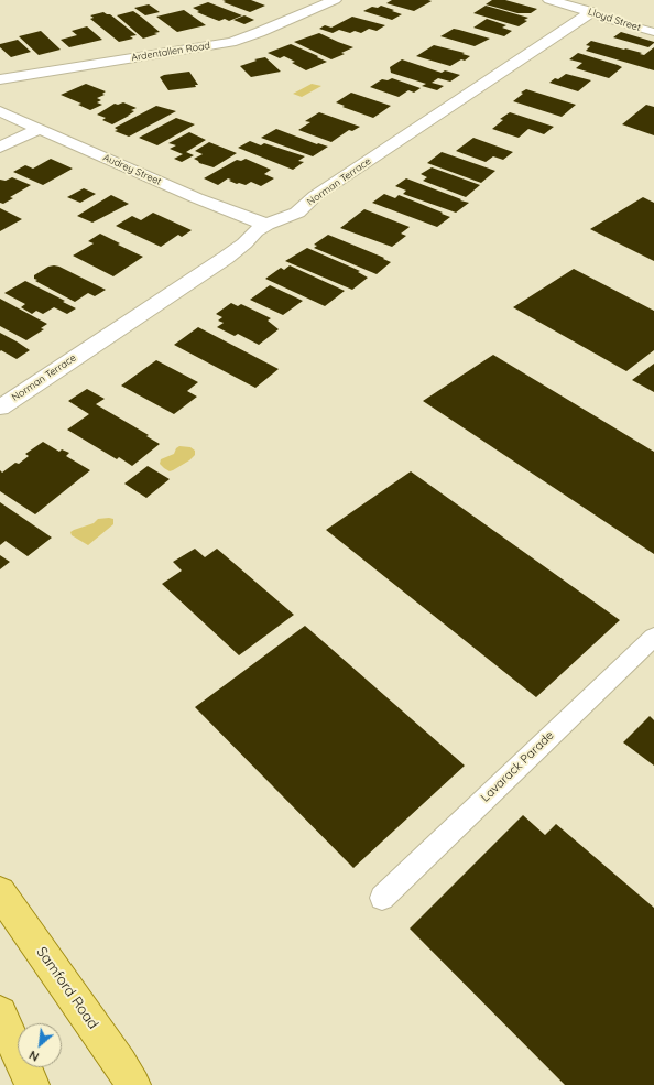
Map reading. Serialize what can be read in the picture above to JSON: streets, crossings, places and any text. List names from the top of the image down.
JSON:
{
  "streets": {
    "main road": ["Samford Road"],
    "street": [
      "Lloyd Street",
      "Ardentallen Road",
      "Audrey Street",
      "Norman Terrace"
    ],
    "lane": ["Lavarack Parade"]
  },
  "crossings": [
    ["Lloyd Street", "Norman Terrace"],
    ["Audrey Street", "Norman Terrace"]
  ],
  "north": "bottom left"
}
